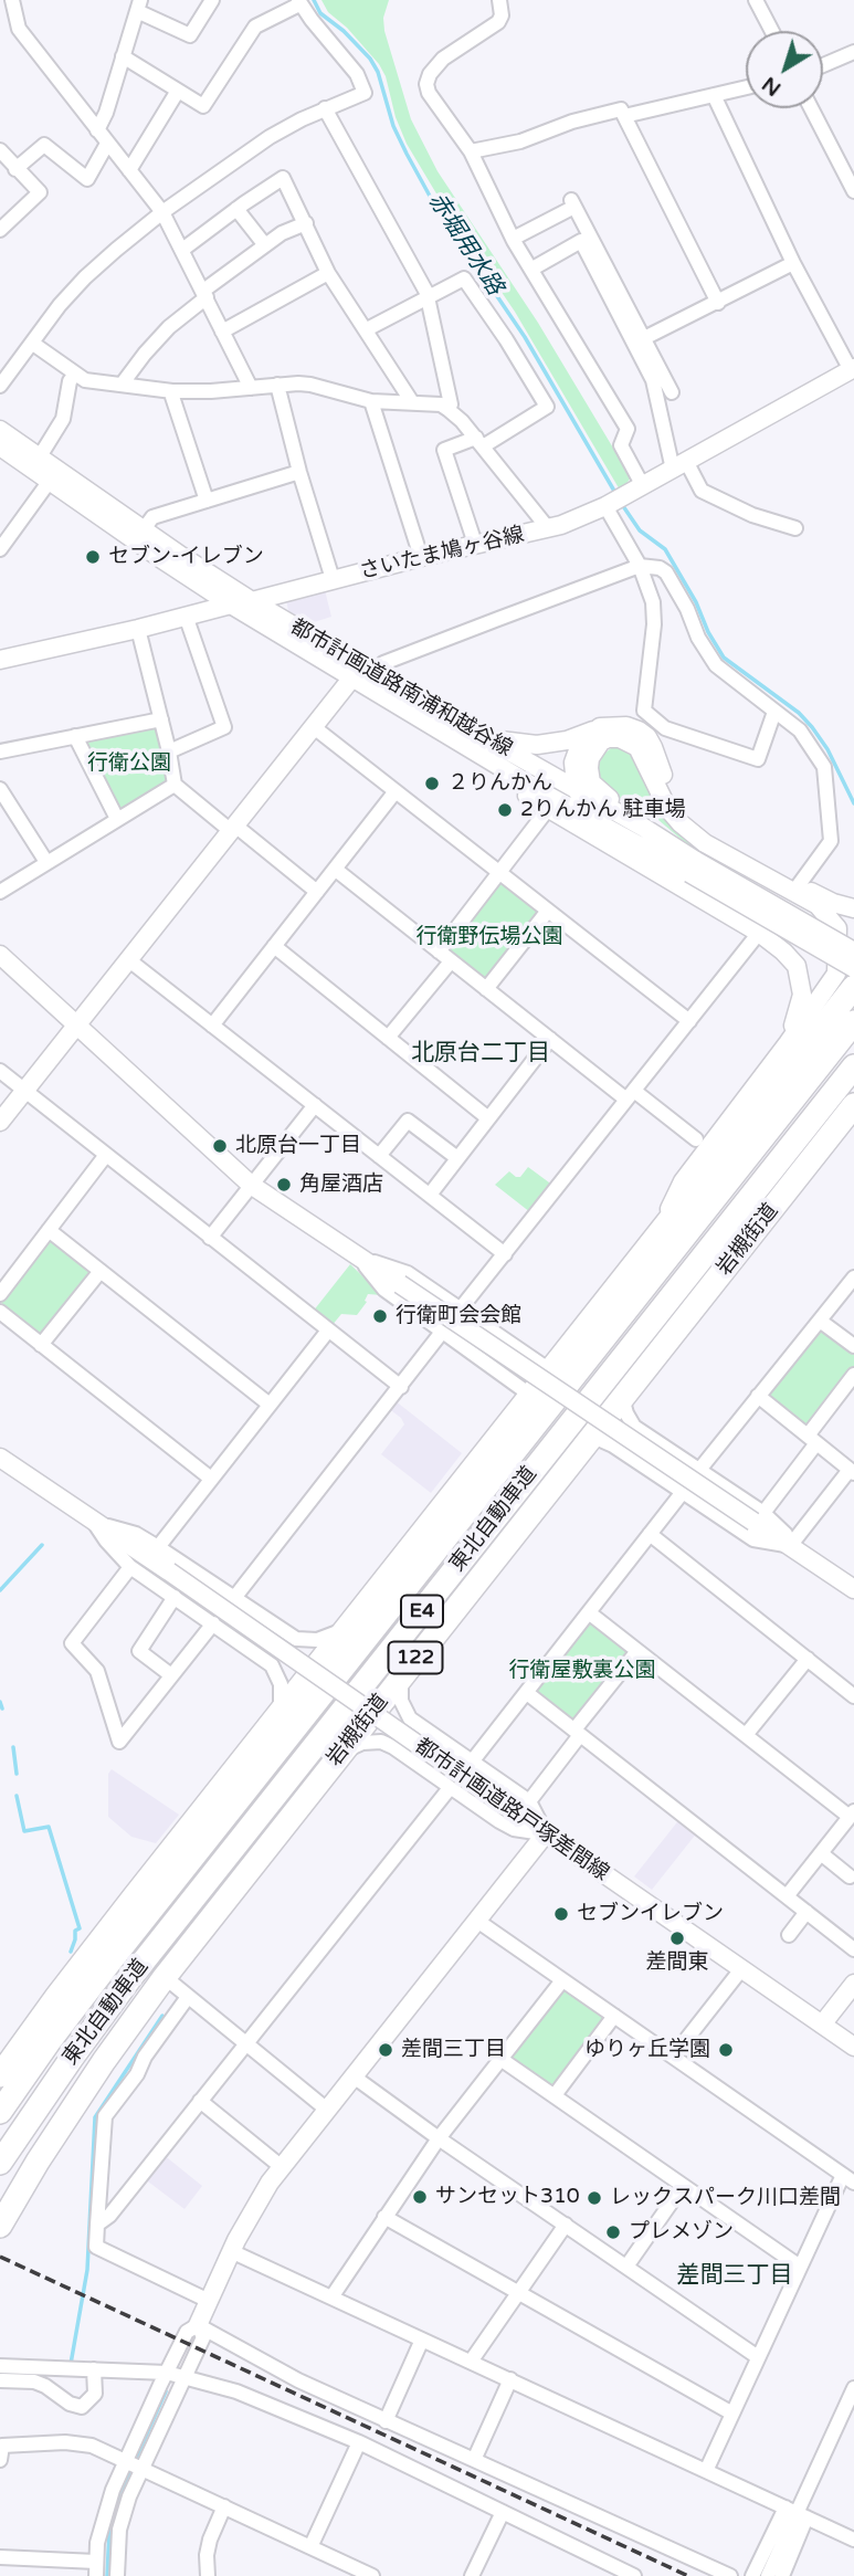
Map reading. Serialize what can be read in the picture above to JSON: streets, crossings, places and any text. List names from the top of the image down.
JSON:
{
  "streets": {
    "highway": [
      "岩槻街道",
      "東北自動車道",
      "E4",
      "122"
    ],
    "street": ["さいたま鳩ヶ谷線", "都市計画道路南浦和越谷線", "都市計画道路戸塚差間線"]
  },
  "crossings": [
    ["さいたま鳩ヶ谷線", "都市計画道路南浦和越谷線"]
  ],
  "districts": ["北原台二丁目", "差間三丁目"],
  "water": ["赤堀用水路"],
  "parks": ["行衛公園", "行衛野伝場公園", "行衛屋敷裏公園"],
  "places": [
    "セブン-イレブン",
    "２りんかん",
    "2りんかん 駐車場",
    "北原台一丁目",
    "角屋酒店",
    "行衛町会会館",
    "セブンイレブン",
    "差間東",
    "差間三丁目",
    "ゆりヶ丘学園",
    "サンセット310",
    "レックスパーク川口差間",
    "プレメゾン"
  ],
  "north": "bottom left"
}
